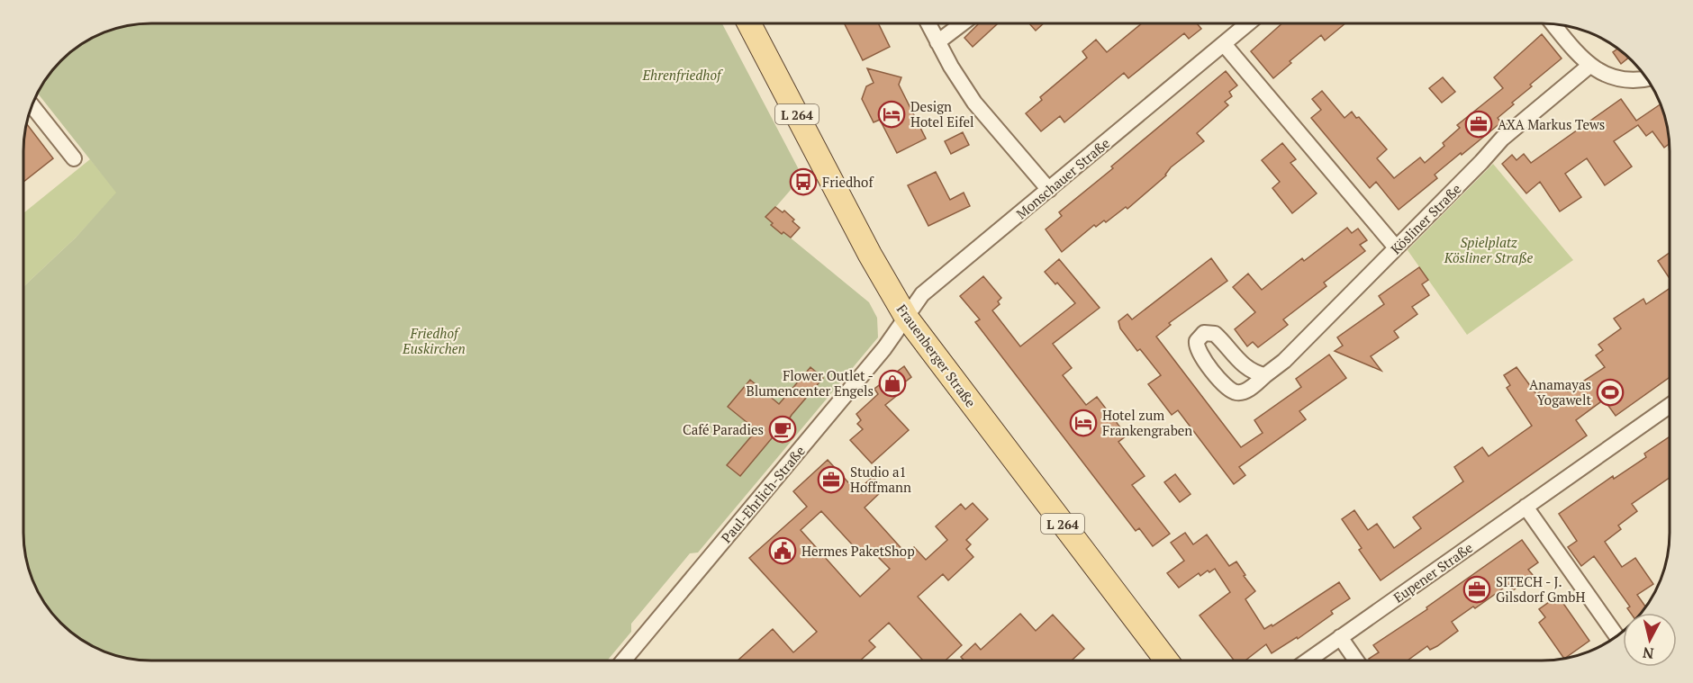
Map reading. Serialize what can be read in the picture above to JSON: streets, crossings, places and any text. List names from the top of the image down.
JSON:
{
  "streets": {
    "main road": ["L 264", "Frauenberger Straße"],
    "street": [
      "Monschauer Straße",
      "Kösliner Straße",
      "Paul-Ehrlich-Straße",
      "Eupener Straße"
    ]
  },
  "crossings": [
    ["Monschauer Straße", "Frauenberger Straße"],
    ["Monschauer Straße", "Paul-Ehrlich-Straße"],
    ["Frauenberger Straße", "Paul-Ehrlich-Straße"]
  ],
  "parks": ["Ehrenfriedhof", "Spielplatz Kösliner Straße", "Friedhof Euskirchen"],
  "places": {
    "hotel": ["Design Hotel Eifel", "Hotel zum Frankengraben"],
    "office": ["AXA Markus Tews", "Studio a1 Hoffmann", "SITECH - J. Gilsdorf GmbH"],
    "bus stop": ["Friedhof"],
    "shop": ["Flower Outlet - Blumencenter Engels"],
    "sports": ["Anamayas Yogawelt"],
    "cafe": ["Café Paradies"],
    "public building": ["Hermes PaketShop"]
  },
  "north": "bottom"
}
